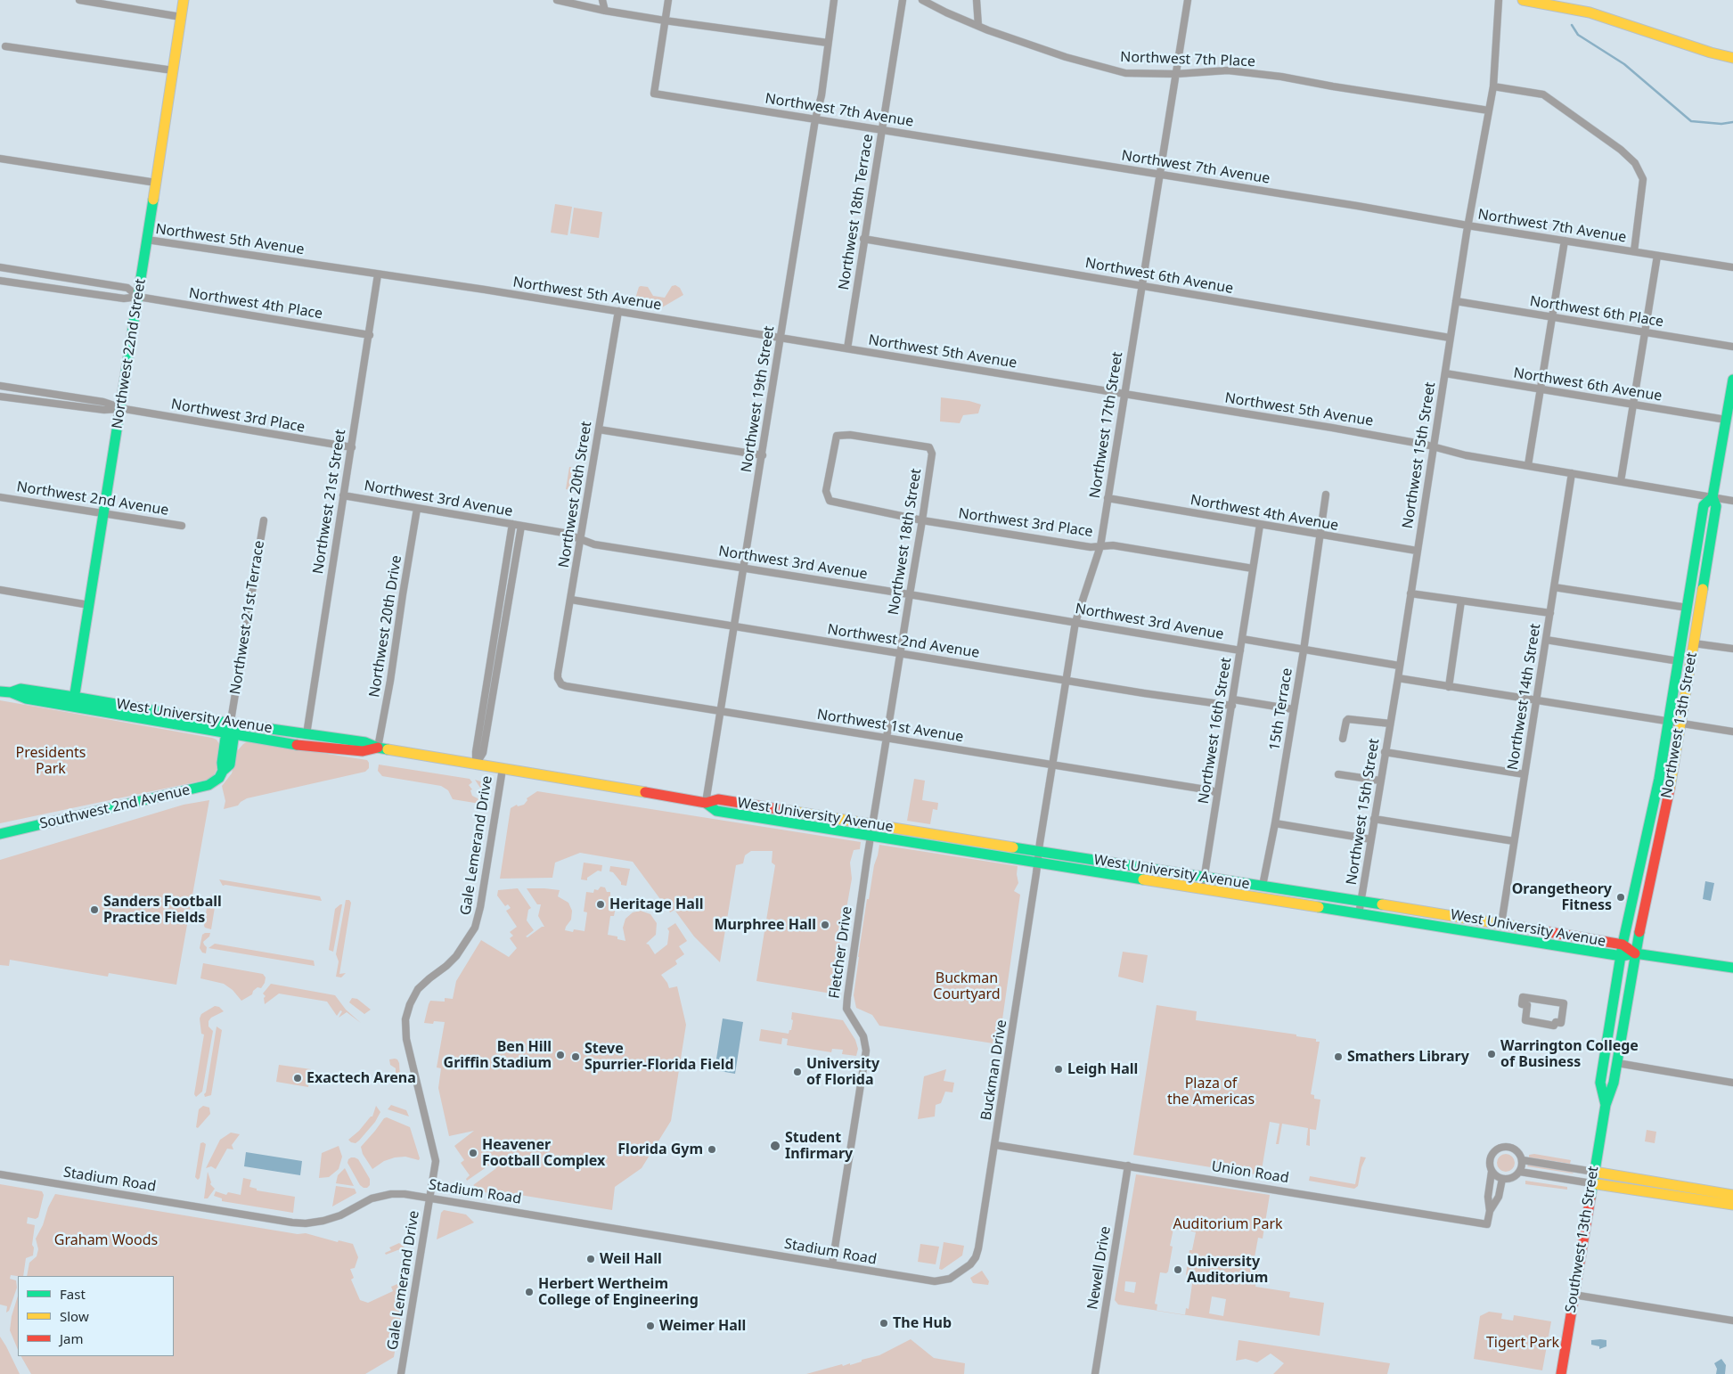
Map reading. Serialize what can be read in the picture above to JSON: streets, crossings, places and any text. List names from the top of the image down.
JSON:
{
  "streets": {
    "main road": [
      "Northwest 22nd Street",
      "West University Avenue",
      "Northwest 13th Street",
      "Southwest 2nd Avenue",
      "Southwest 13th Street"
    ],
    "street": [
      "Northwest 7th Place",
      "Northwest 7th Avenue",
      "Northwest 18th Terrace",
      "Northwest 5th Avenue",
      "Northwest 6th Avenue",
      "Northwest 4th Place",
      "Northwest 6th Place",
      "Northwest 19th Street",
      "Northwest 3rd Place",
      "Northwest 17th Street",
      "Northwest 15th Street",
      "Northwest 20th Street",
      "Northwest 2nd Avenue",
      "Northwest 3rd Avenue",
      "Northwest 21st Street",
      "Northwest 4th Avenue",
      "Northwest 18th Street",
      "Northwest 21st Terrace",
      "Northwest 20th Drive",
      "Northwest 14th Street",
      "15th Terrace",
      "Northwest 1st Avenue",
      "Northwest 16th Street",
      "Gale Lemerand Drive",
      "Fletcher Drive",
      "Buckman Drive",
      "Union Road",
      "Stadium Road",
      "Newell Drive"
    ]
  },
  "crossings": [
    ["Northwest 7th Place", "Northwest 17th Street"],
    ["Northwest 7th Place", "Northwest 15th Street"],
    ["Northwest 7th Avenue", "Northwest 18th Terrace"],
    ["Northwest 7th Avenue", "Northwest 19th Street"],
    ["Northwest 7th Avenue", "Northwest 17th Street"],
    ["Northwest 7th Avenue", "Northwest 15th Street"],
    ["Northwest 18th Terrace", "Northwest 5th Avenue"],
    ["Northwest 18th Terrace", "Northwest 6th Avenue"],
    ["Northwest 5th Avenue", "Northwest 22nd Street"],
    ["Northwest 5th Avenue", "Northwest 19th Street"],
    ["Northwest 5th Avenue", "Northwest 17th Street"],
    ["Northwest 5th Avenue", "Northwest 15th Street"],
    ["Northwest 5th Avenue", "Northwest 20th Street"],
    ["Northwest 5th Avenue", "Northwest 21st Street"],
    ["Northwest 5th Avenue", "Northwest 14th Street"],
    ["Northwest 5th Avenue", "Northwest 13th Street"],
    ["Northwest 6th Avenue", "Northwest 17th Street"],
    ["Northwest 6th Avenue", "Northwest 15th Street"],
    ["Northwest 6th Avenue", "Northwest 13th Street"],
    ["Northwest 4th Place", "Northwest 22nd Street"],
    ["Northwest 4th Place", "Northwest 21st Street"],
    ["Northwest 6th Place", "Northwest 15th Street"],
    ["Northwest 22nd Street", "Northwest 3rd Place"],
    ["Northwest 22nd Street", "Northwest 2nd Avenue"],
    ["Northwest 22nd Street", "West University Avenue"],
    ["Northwest 19th Street", "Northwest 2nd Avenue"],
    ["Northwest 19th Street", "Northwest 3rd Avenue"],
    ["Northwest 19th Street", "West University Avenue"],
    ["Northwest 19th Street", "Northwest 1st Avenue"],
    ["Northwest 3rd Place", "Northwest 17th Street"],
    ["Northwest 3rd Place", "Northwest 21st Street"],
    ["Northwest 3rd Place", "Northwest 18th Street"],
    ["Northwest 3rd Place", "Northwest 16th Street"],
    ["Northwest 17th Street", "Northwest 2nd Avenue"],
    ["Northwest 17th Street", "Northwest 3rd Avenue"],
    ["Northwest 17th Street", "Northwest 4th Avenue"],
    ["Northwest 17th Street", "West University Avenue"],
    ["Northwest 17th Street", "Northwest 1st Avenue"],
    ["Northwest 17th Street", "Buckman Drive"],
    ["Northwest 15th Street", "Northwest 3rd Avenue"],
    ["Northwest 15th Street", "Northwest 4th Avenue"],
    ["Northwest 15th Street", "West University Avenue"],
    ["Northwest 20th Street", "Northwest 2nd Avenue"],
    ["Northwest 20th Street", "Northwest 3rd Avenue"],
    ["Northwest 20th Street", "Northwest 1st Avenue"],
    ["Northwest 2nd Avenue", "Northwest 18th Street"],
    ["Northwest 2nd Avenue", "15th Terrace"],
    ["Northwest 2nd Avenue", "Northwest 16th Street"],
    ["Northwest 3rd Avenue", "Northwest 21st Street"],
    ["Northwest 3rd Avenue", "Northwest 18th Street"],
    ["Northwest 3rd Avenue", "Northwest 20th Drive"],
    ["Northwest 3rd Avenue", "15th Terrace"],
    ["Northwest 3rd Avenue", "Northwest 16th Street"],
    ["Northwest 21st Street", "West University Avenue"],
    ["Northwest 4th Avenue", "15th Terrace"],
    ["Northwest 4th Avenue", "Northwest 16th Street"],
    ["Northwest 18th Street", "West University Avenue"],
    ["Northwest 18th Street", "Northwest 1st Avenue"],
    ["Northwest 18th Street", "Fletcher Drive"],
    ["Northwest 21st Terrace", "West University Avenue"],
    ["Northwest 21st Terrace", "Southwest 2nd Avenue"],
    ["Northwest 20th Drive", "West University Avenue"],
    ["Northwest 14th Street", "West University Avenue"],
    ["15th Terrace", "West University Avenue"],
    ["West University Avenue", "Northwest 13th Street"],
    ["West University Avenue", "Northwest 16th Street"],
    ["West University Avenue", "Southwest 2nd Avenue"],
    ["West University Avenue", "Gale Lemerand Drive"],
    ["West University Avenue", "Fletcher Drive"],
    ["West University Avenue", "Buckman Drive"],
    ["West University Avenue", "Southwest 13th Street"],
    ["Northwest 13th Street", "Southwest 13th Street"],
    ["Northwest 1st Avenue", "Northwest 16th Street"],
    ["Gale Lemerand Drive", "Stadium Road"],
    ["Fletcher Drive", "Stadium Road"],
    ["Buckman Drive", "Union Road"],
    ["Buckman Drive", "Stadium Road"],
    ["Union Road", "Newell Drive"]
  ],
  "parks": [
    "Presidents Park",
    "Buckman Courtyard",
    "Plaza of the Americas",
    "Auditorium Park",
    "Graham Woods",
    "Tigert Park"
  ],
  "places": [
    "Orangetheory Fitness",
    "Heritage Hall",
    "Sanders Football Practice Fields",
    "Murphree Hall",
    "Warrington College of Business",
    "Ben Hill Griffin Stadium",
    "Steve Spurrier-Florida Field",
    "Smathers Library",
    "Leigh Hall",
    "University of Florida",
    "Exactech Arena",
    "Student Infirmary",
    "Florida Gym",
    "Heavener Football Complex",
    "Weil Hall",
    "University Auditorium",
    "Herbert Wertheim College of Engineering",
    "The Hub",
    "Weimer Hall"
  ],
  "legend": ["Fast", "Slow", "Jam"]
}
